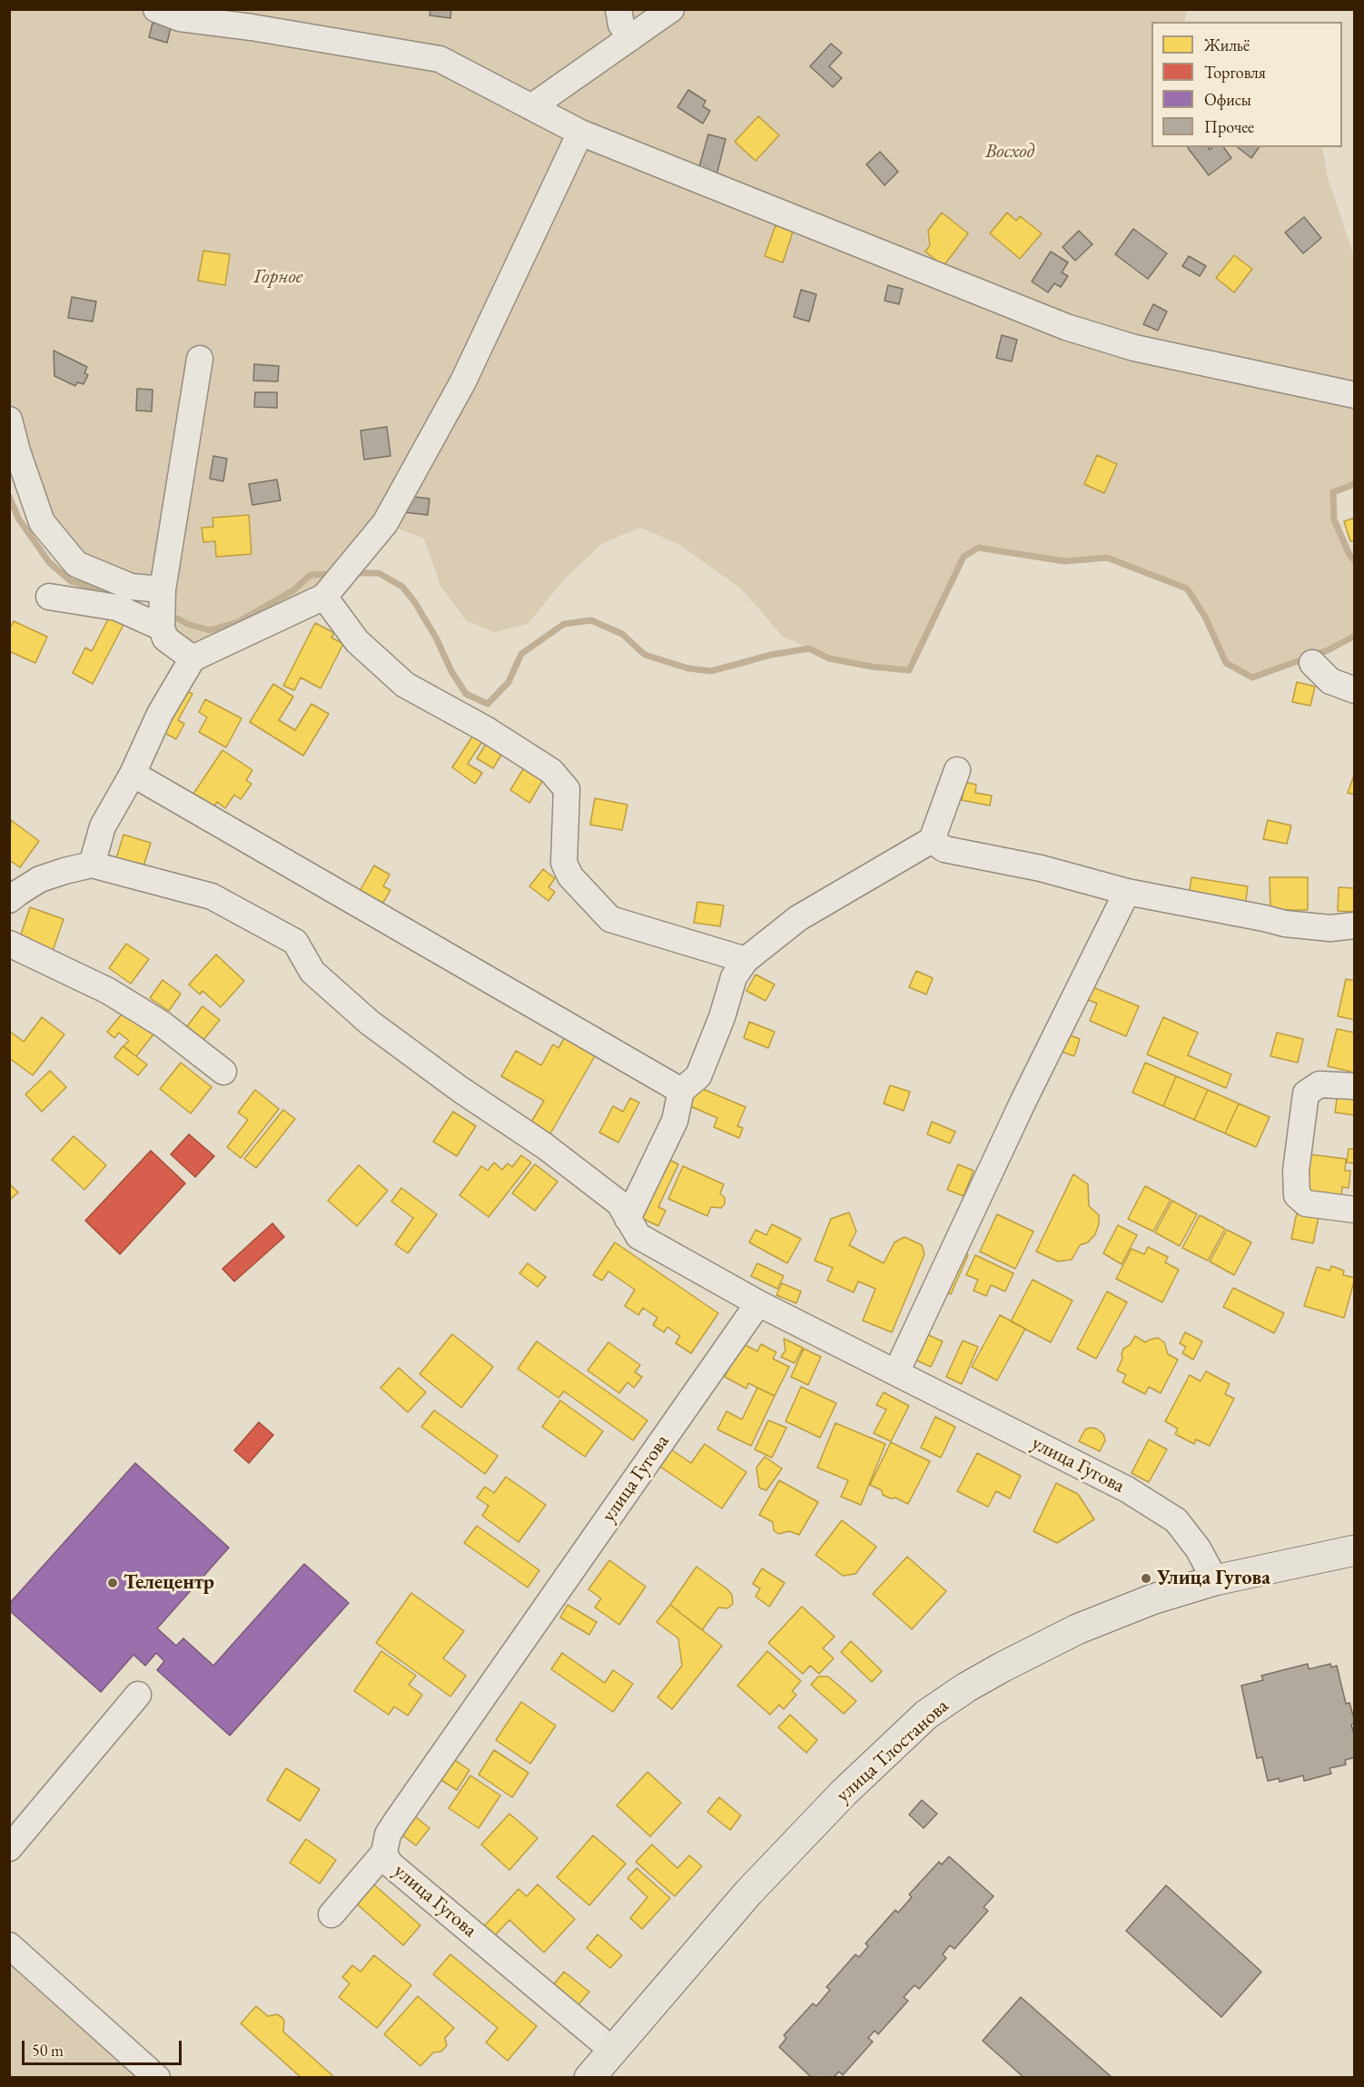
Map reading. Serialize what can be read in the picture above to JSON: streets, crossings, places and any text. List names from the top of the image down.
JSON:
{
  "streets": {
    "main road": ["улица Тлостанова"],
    "street": ["улица Гугова"]
  },
  "crossings": [
    ["улица Гугова", "улица Тлостанова"]
  ],
  "parks": ["Восход", "Горное"],
  "places": ["Улица Гугова", "Телецентр"],
  "legend": [
    "Жильё",
    "Торговля",
    "Офисы",
    "Прочее"
  ],
  "scale_bar": "50 m"
}
